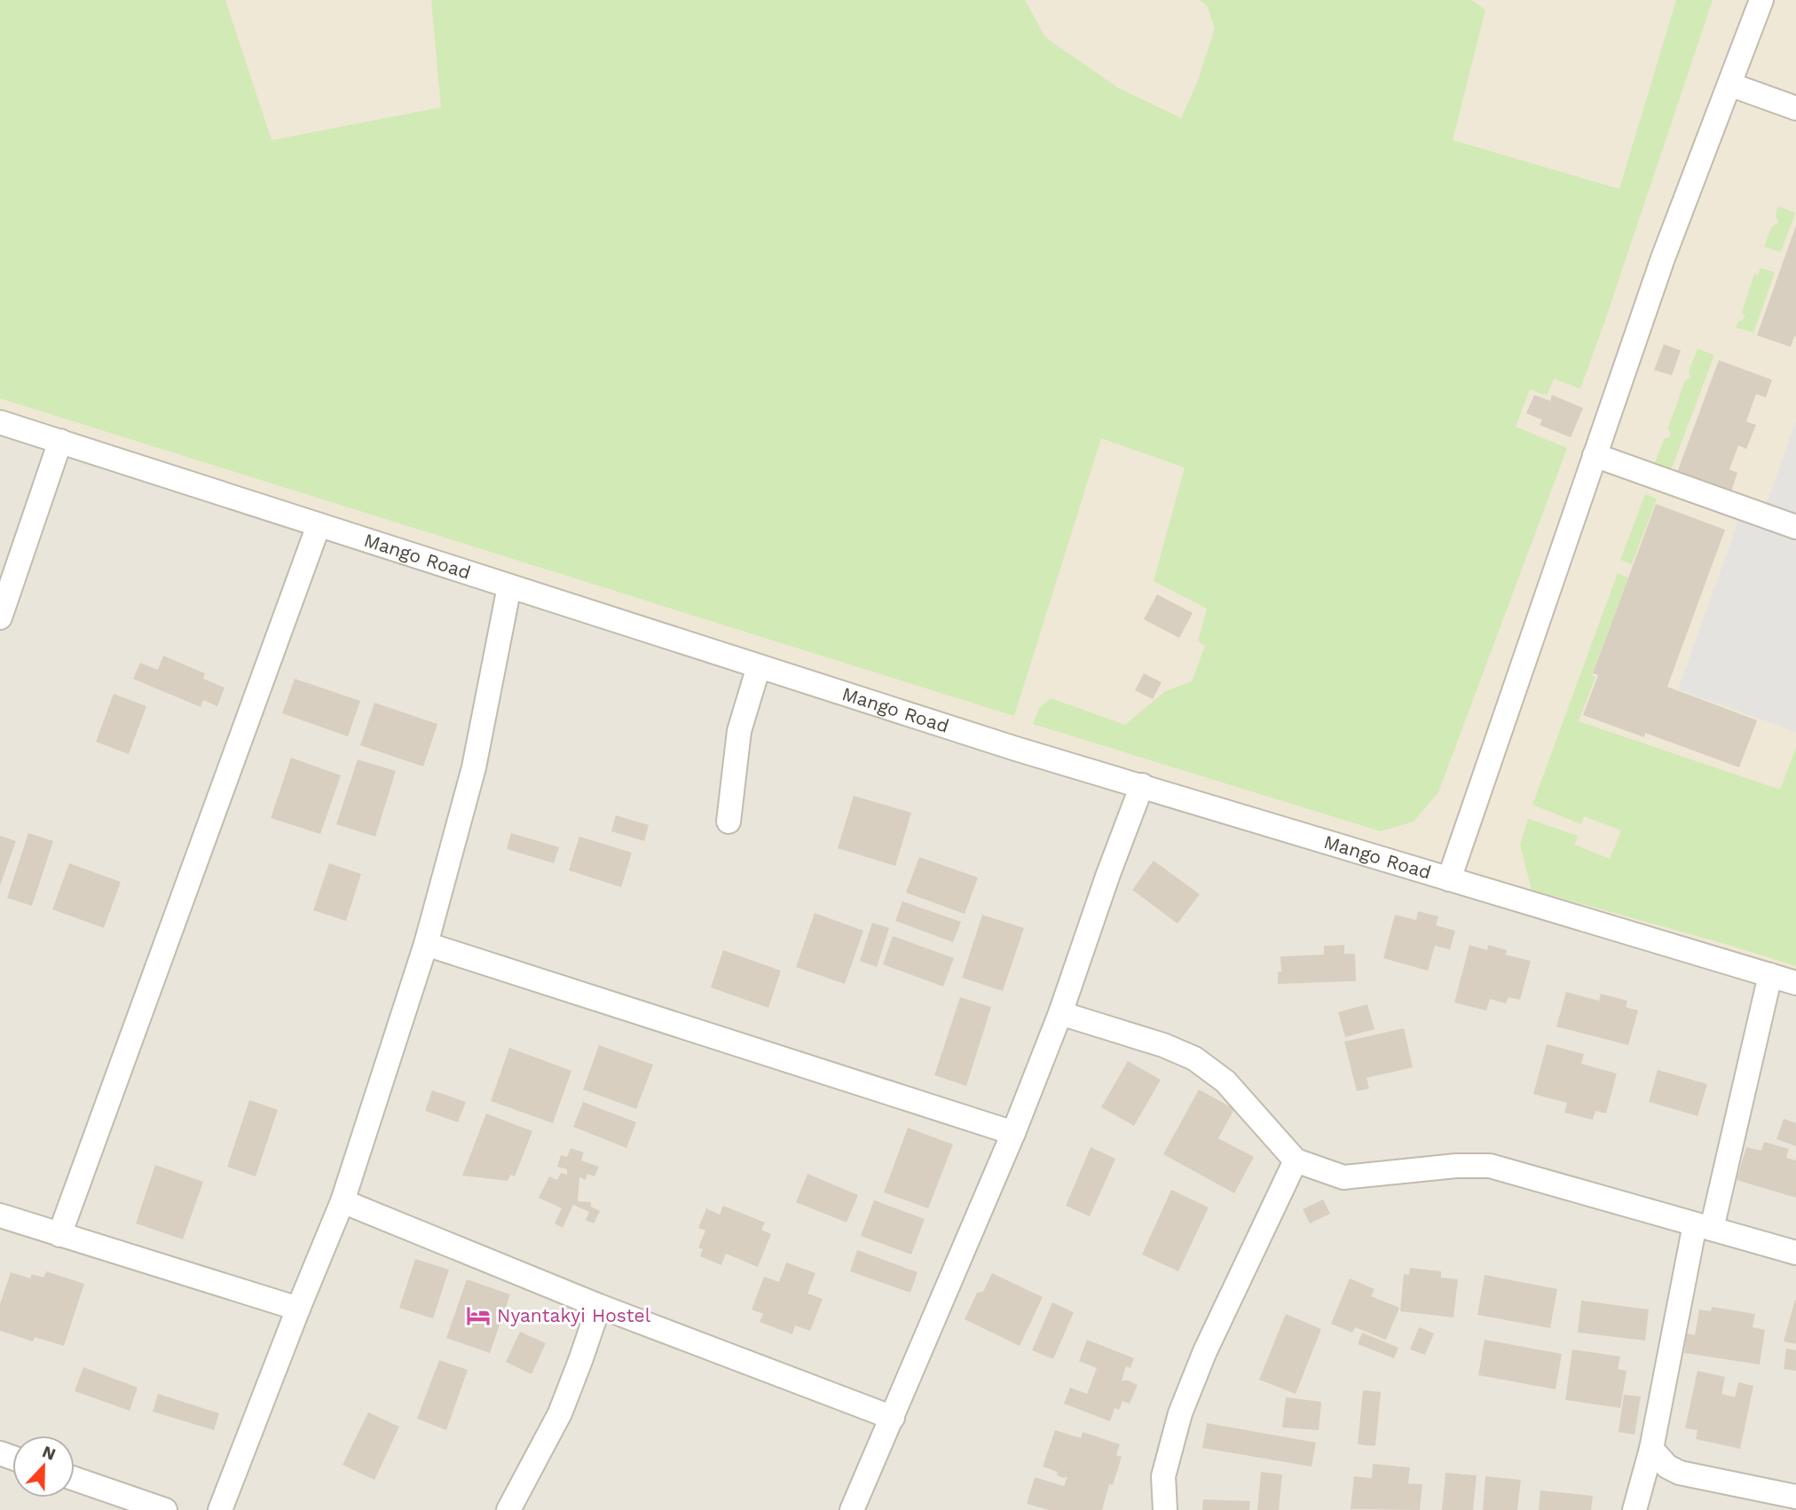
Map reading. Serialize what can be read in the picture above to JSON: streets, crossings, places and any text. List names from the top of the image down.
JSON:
{
  "streets": {
    "street": ["Mango Road"]
  },
  "places": {
    "hotel": ["Nyantakyi Hostel"]
  },
  "north": "top"
}
